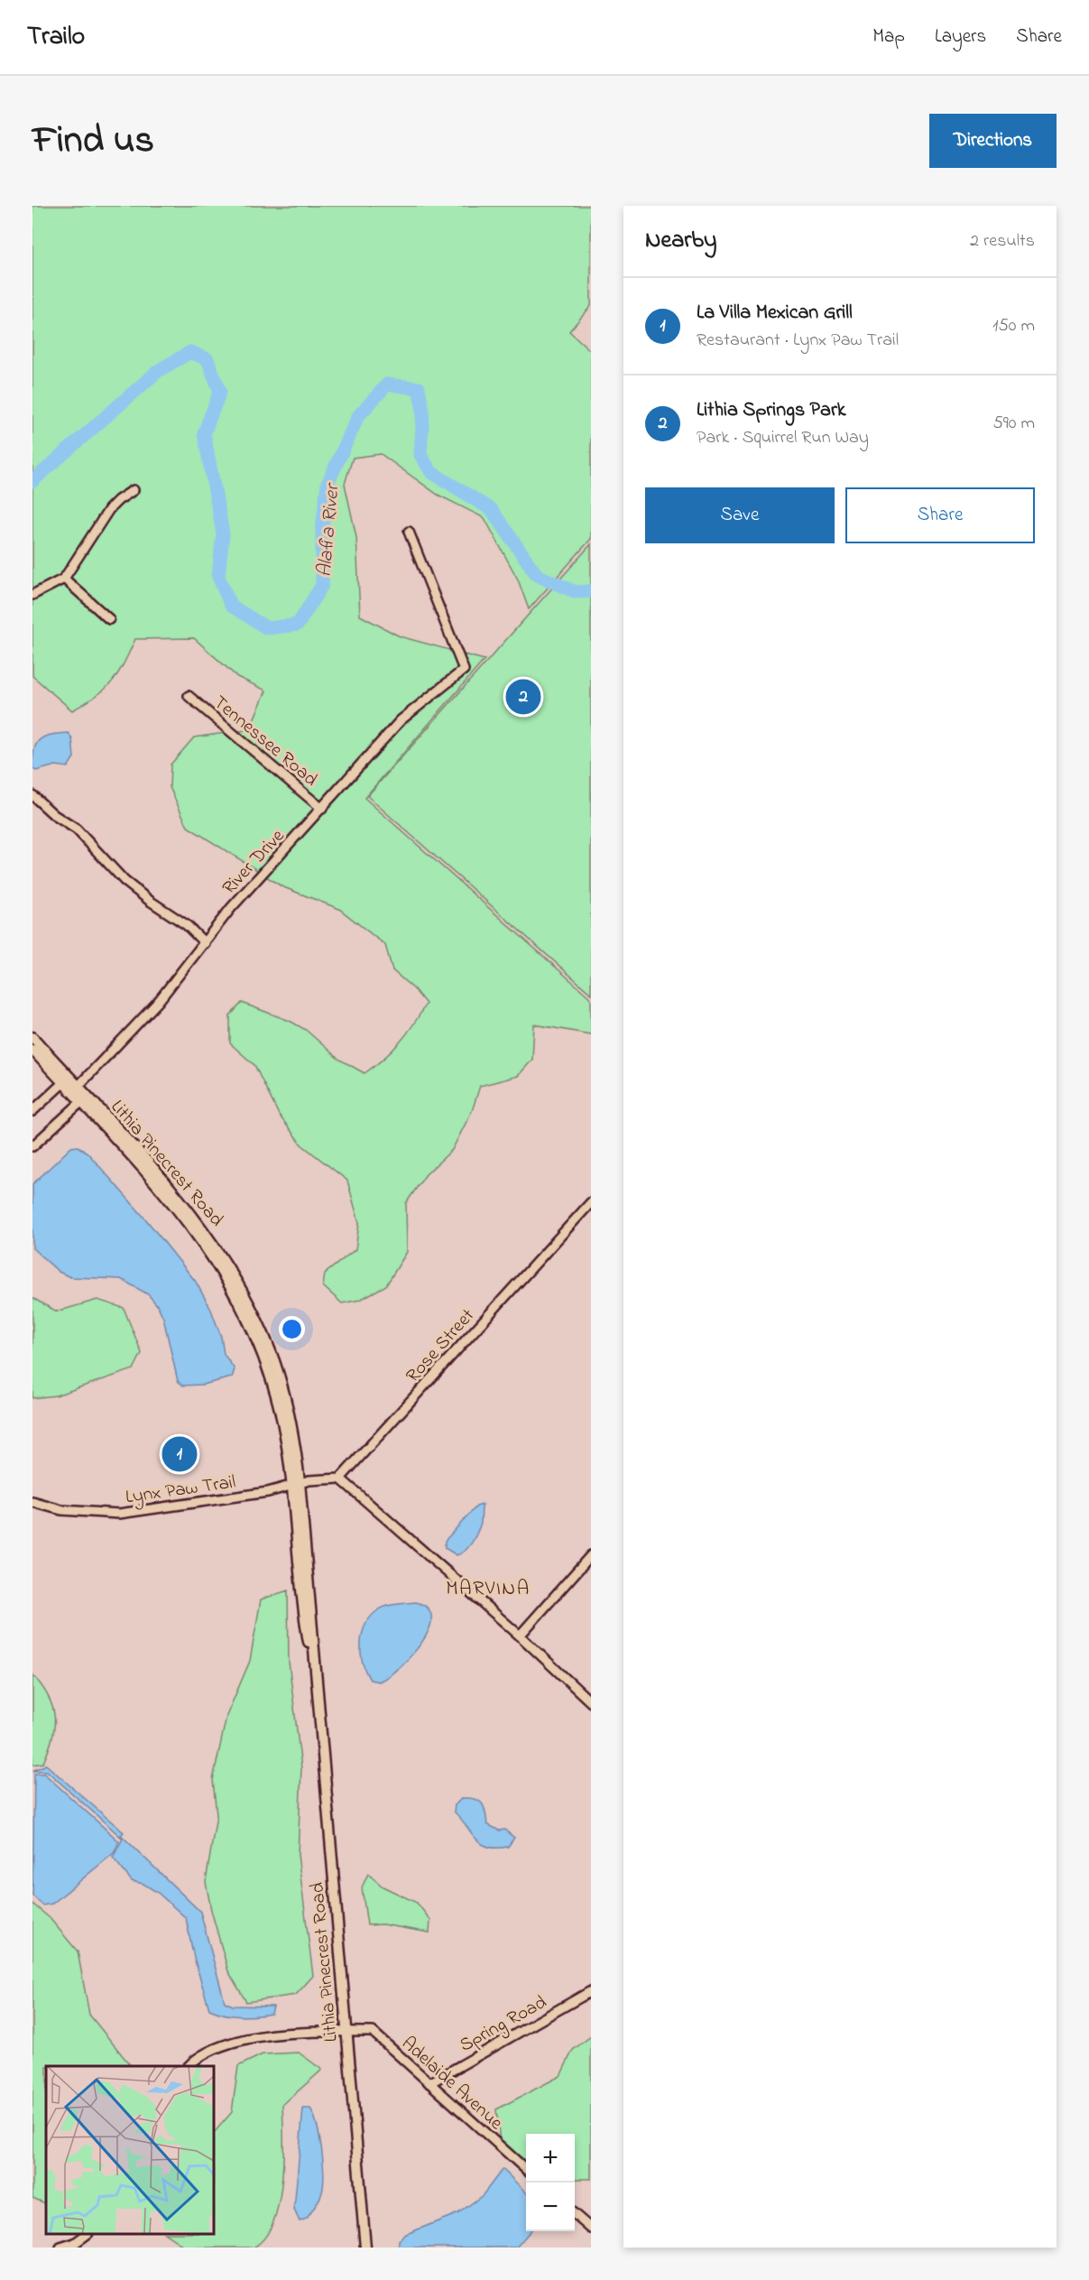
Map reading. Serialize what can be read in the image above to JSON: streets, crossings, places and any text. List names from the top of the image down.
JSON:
{
  "streets": {
    "main road": ["Lithia Pinecrest Road"],
    "street": [
      "Tennessee Road",
      "River Drive",
      "Rose Street",
      "Lynx Paw Trail",
      "Spring Road",
      "Adelaide Avenue"
    ]
  },
  "crossings": [
    ["Tennessee Road", "River Drive"],
    ["River Drive", "Lithia Pinecrest Road"],
    ["Lithia Pinecrest Road", "Lynx Paw Trail"],
    ["Lithia Pinecrest Road", "Adelaide Avenue"],
    ["Spring Road", "Adelaide Avenue"]
  ],
  "districts": ["MARVINA"],
  "water": ["Alafia River"],
  "page": {
    "header": "Trailo",
    "nav": ["Map", "Layers", "Share"],
    "title": "Find us",
    "buttons": [
      "Directions",
      ["Save", "Share"]
    ],
    "heading": ["Nearby", "2 results"],
    "list": [
      {
        "mark": "1",
        "name": "La Villa Mexican Grill",
        "note": "Restaurant · Lynx Paw Trail",
        "value": "150 m"
      },
      {
        "mark": "2",
        "name": "Lithia Springs Park",
        "note": "Park · Squirrel Run Way",
        "value": "590 m"
      }
    ],
    "pins": ["2", "1"],
    "map_buttons": ["+", "−"]
  }
}
